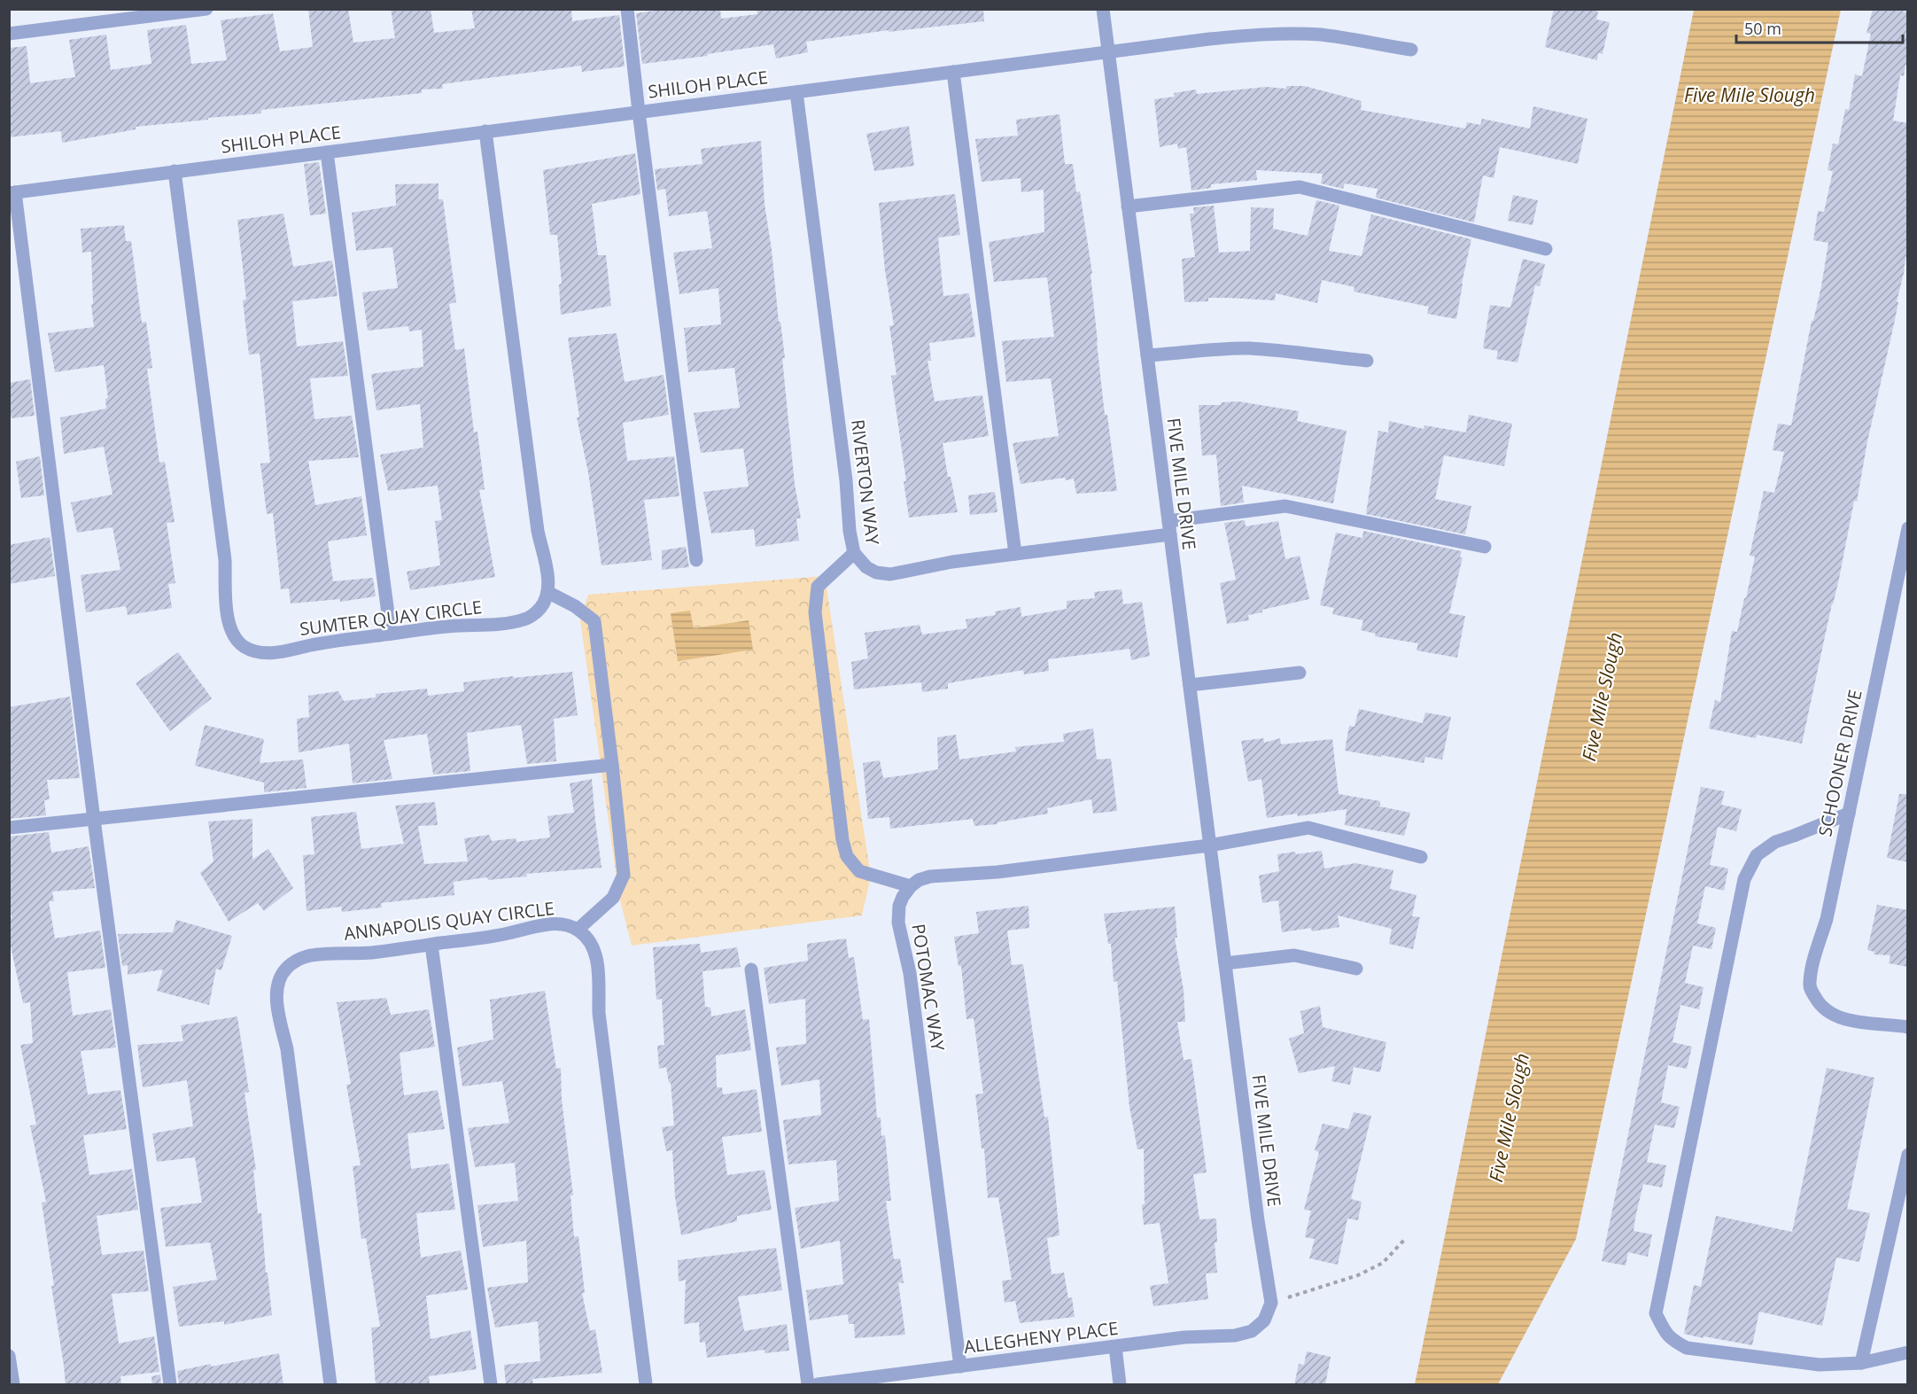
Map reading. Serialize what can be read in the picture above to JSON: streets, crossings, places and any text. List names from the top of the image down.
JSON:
{
  "streets": {
    "street": [
      "SHILOH PLACE",
      "RIVERTON WAY",
      "FIVE MILE DRIVE",
      "SUMTER QUAY CIRCLE",
      "SCHOONER DRIVE",
      "ANNAPOLIS QUAY CIRCLE",
      "POTOMAC WAY",
      "ALLEGHENY PLACE"
    ]
  },
  "crossings": [
    ["SHILOH PLACE", "RIVERTON WAY"],
    ["SHILOH PLACE", "FIVE MILE DRIVE"],
    ["SHILOH PLACE", "SUMTER QUAY CIRCLE"],
    ["RIVERTON WAY", "FIVE MILE DRIVE"],
    ["FIVE MILE DRIVE", "ALLEGHENY PLACE"],
    ["POTOMAC WAY", "ALLEGHENY PLACE"]
  ],
  "water": ["Five Mile Slough"],
  "scale_bar": "50 m"
}
